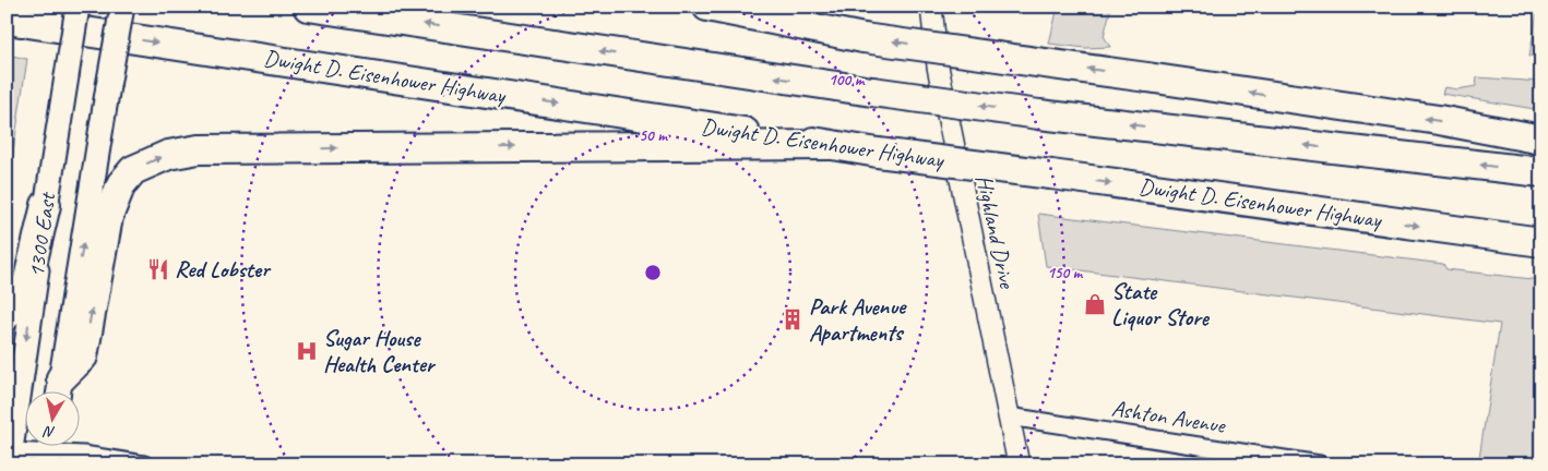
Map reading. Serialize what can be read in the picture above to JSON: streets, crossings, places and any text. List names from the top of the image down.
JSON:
{
  "streets": {
    "highway": ["Dwight D. Eisenhower Highway"],
    "main road": ["1300 East"],
    "street": ["Highland Drive", "Ashton Avenue"]
  },
  "crossings": [
    ["Highland Drive", "Ashton Avenue"]
  ],
  "places": {
    "restaurant": ["Red Lobster"],
    "shop": ["State Liquor Store"],
    "building": ["Park Avenue Apartments"],
    "hospital": ["Sugar House Health Center"]
  },
  "north": "bottom",
  "rings": ["100 m", "50 m", "150 m"]
}
